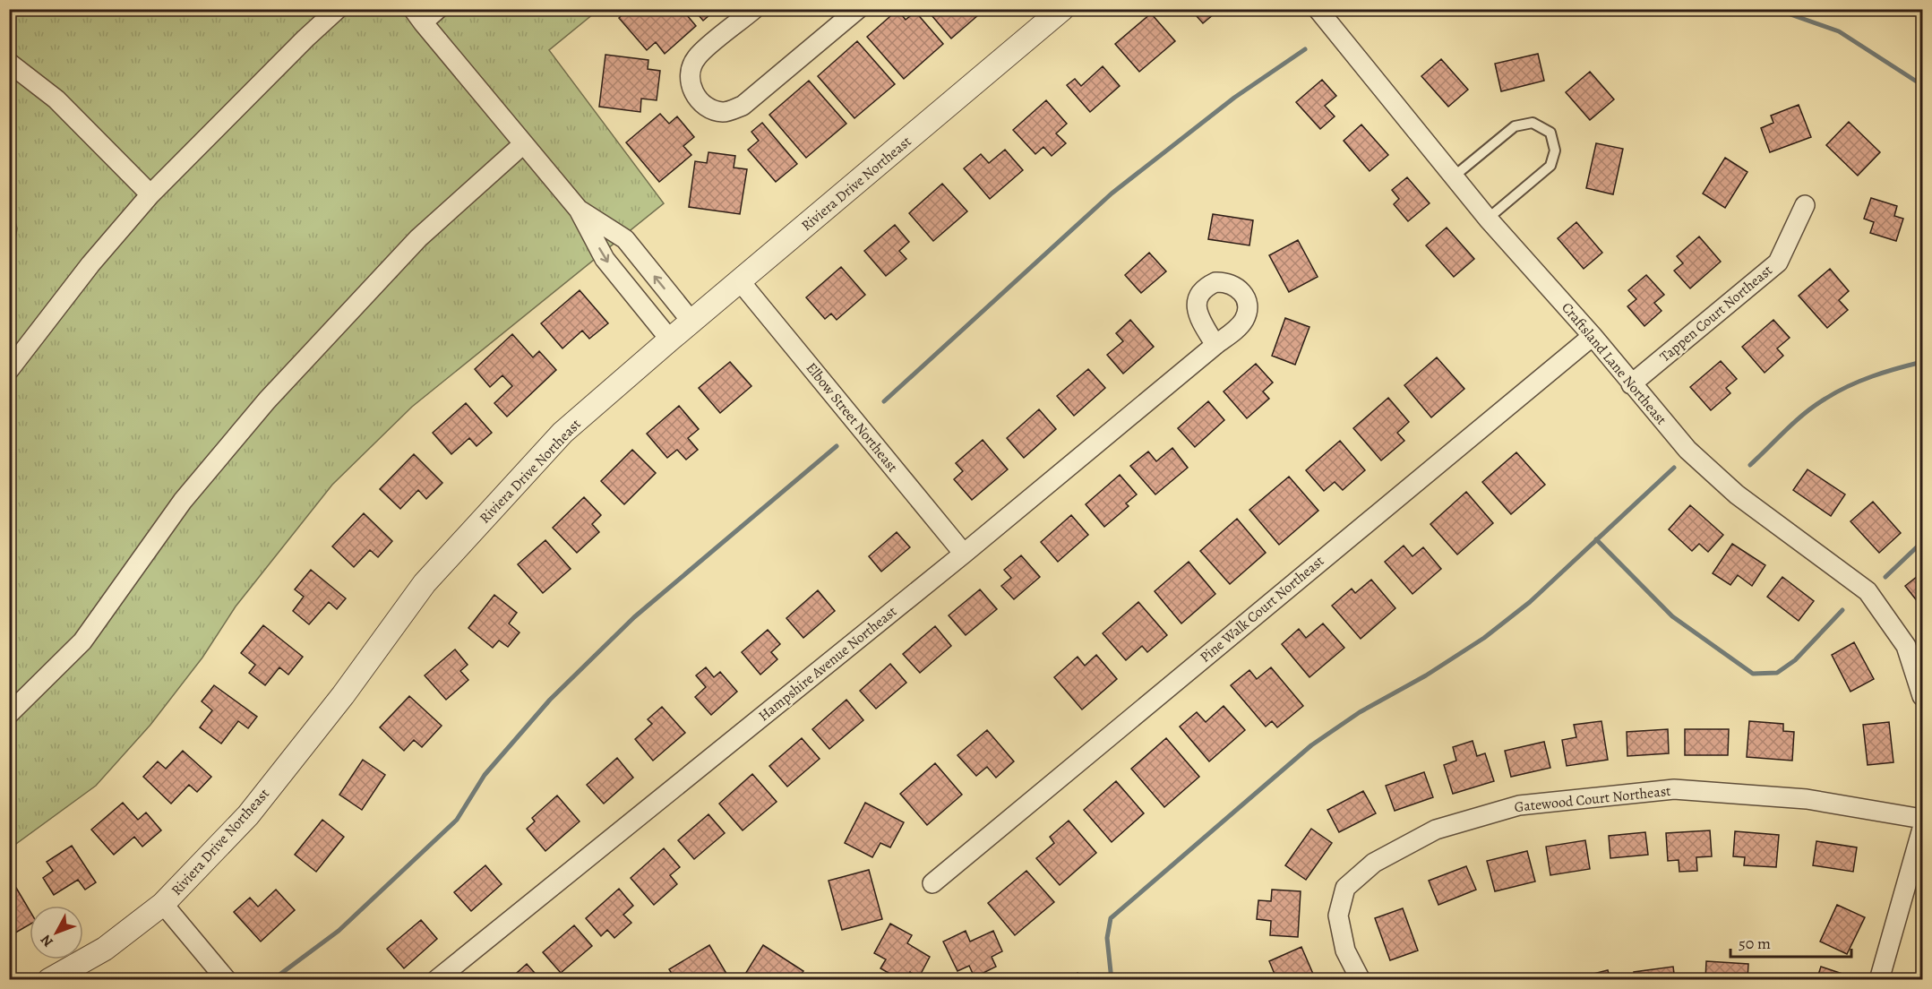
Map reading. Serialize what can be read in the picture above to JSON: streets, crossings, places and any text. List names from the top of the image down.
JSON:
{
  "streets": {
    "street": [
      "Riviera Drive Northeast",
      "Tappen Court Northeast",
      "Craftsland Lane Northeast",
      "Elbow Street Northeast",
      "Pine Walk Court Northeast",
      "Hampshire Avenue Northeast",
      "Gatewood Court Northeast"
    ]
  },
  "crossings": [
    ["Riviera Drive Northeast", "Elbow Street Northeast"],
    ["Tappen Court Northeast", "Craftsland Lane Northeast"],
    ["Craftsland Lane Northeast", "Pine Walk Court Northeast"],
    ["Elbow Street Northeast", "Hampshire Avenue Northeast"]
  ],
  "scale_bar": "50 m",
  "north": "bottom left"
}
